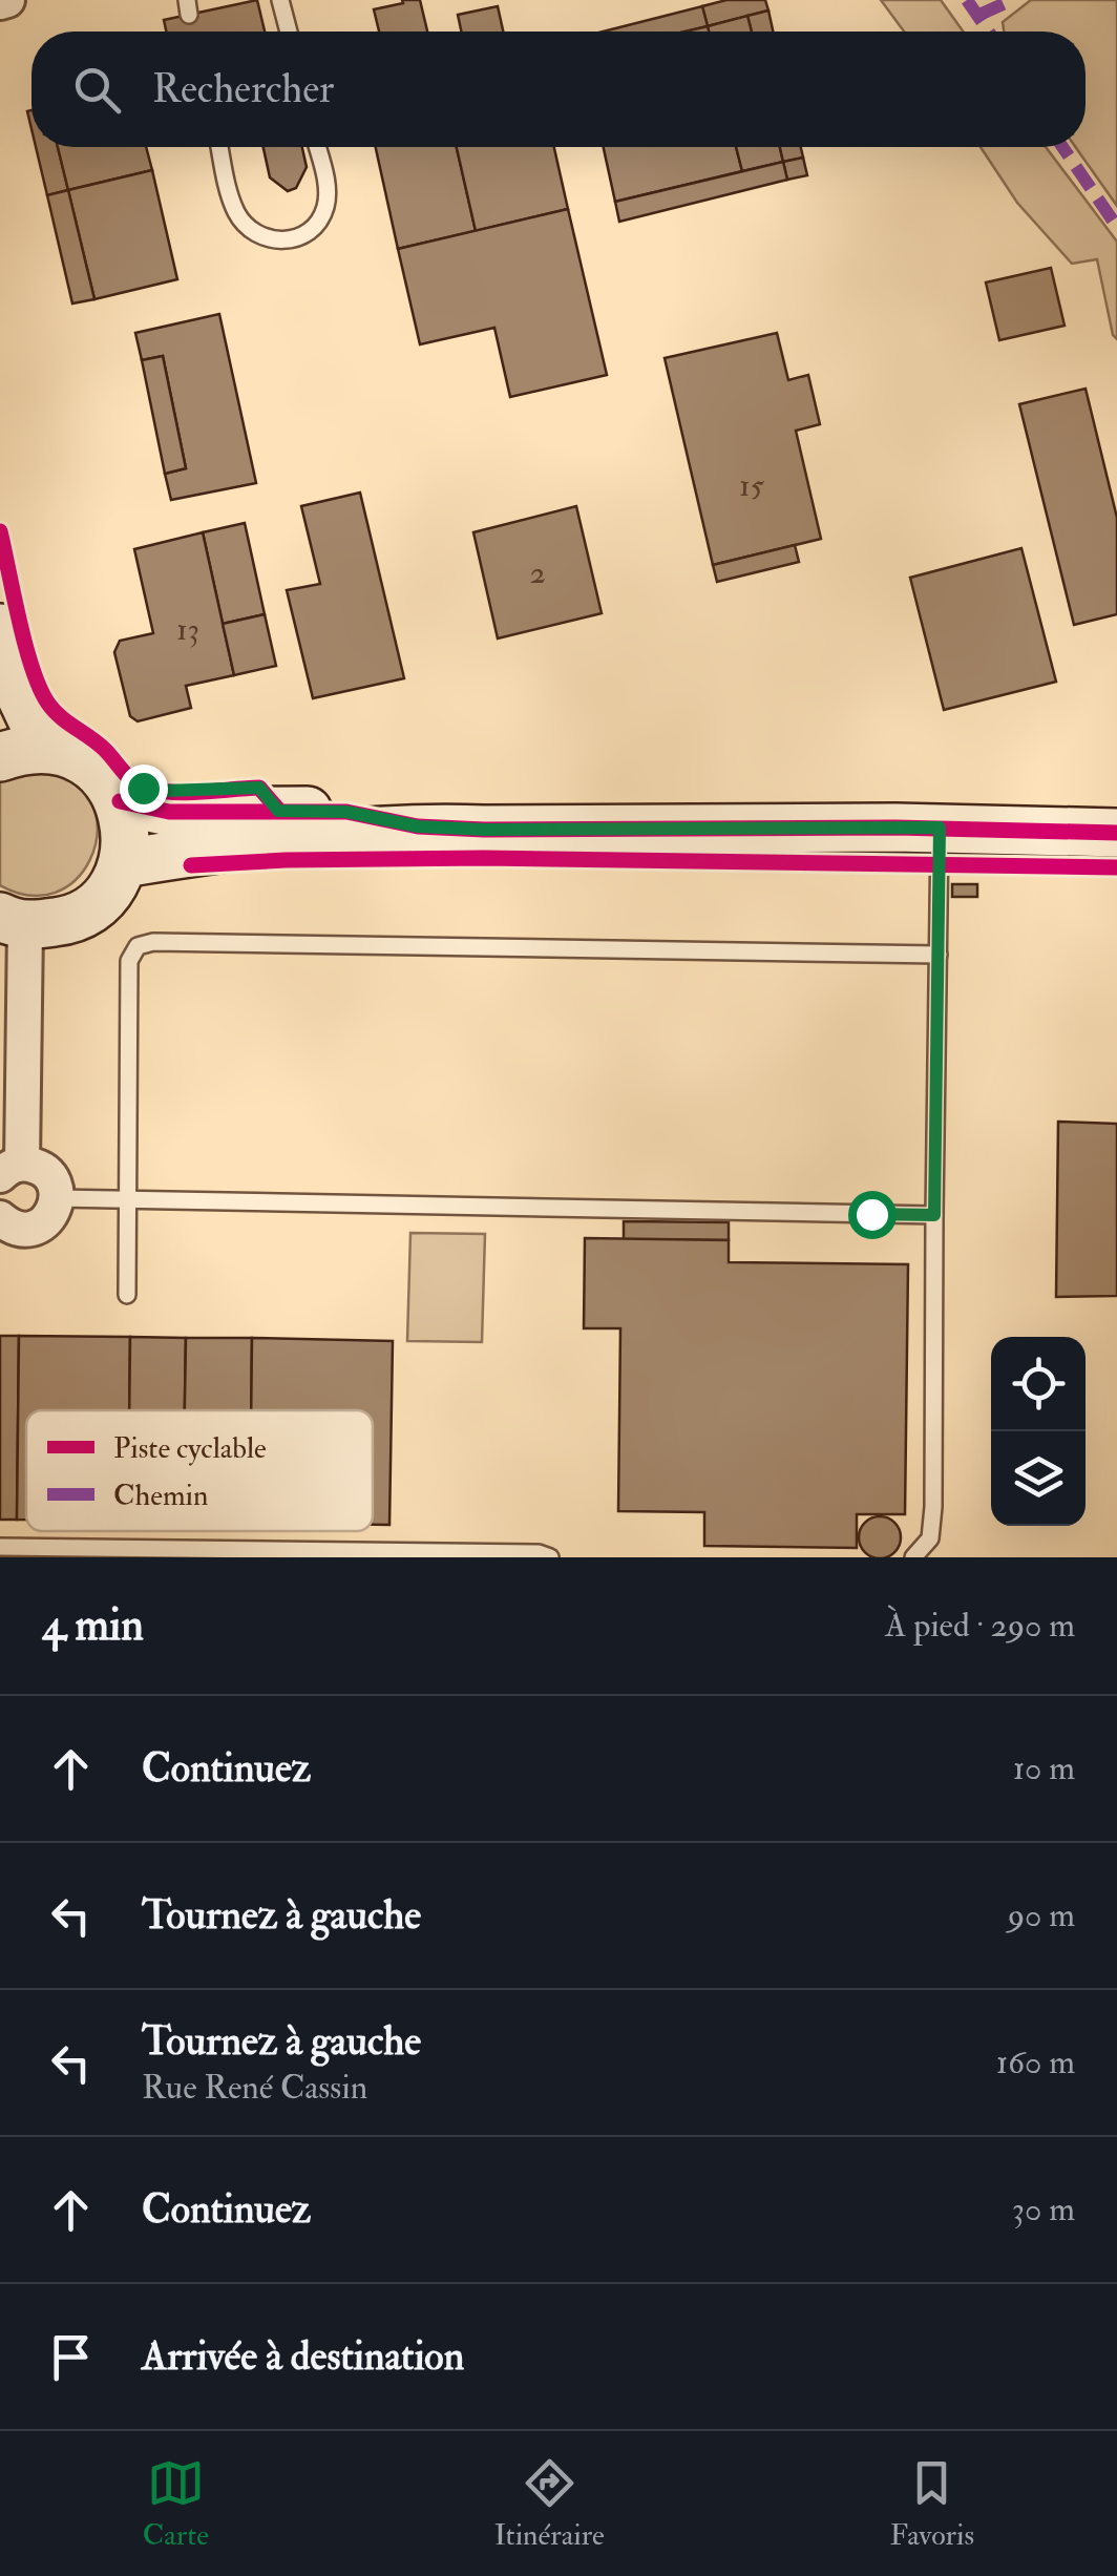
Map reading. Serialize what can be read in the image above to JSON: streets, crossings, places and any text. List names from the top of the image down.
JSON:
{
  "house_numbers": ["15", "2", "13"],
  "legend": ["Piste cyclable", "Chemin"],
  "page": {
    "search": "Rechercher",
    "heading": ["4 min", "À pied · 290 m"],
    "list": [
      ["Continuez", "10 m"],
      ["Tournez à gauche", "90 m"],
      ["Tournez à gauche", "Rue René Cassin", "160 m"],
      ["Continuez", "30 m"],
      "Arrivée à destination"
    ],
    "nav": ["Carte", "Itinéraire", "Favoris"]
  }
}
